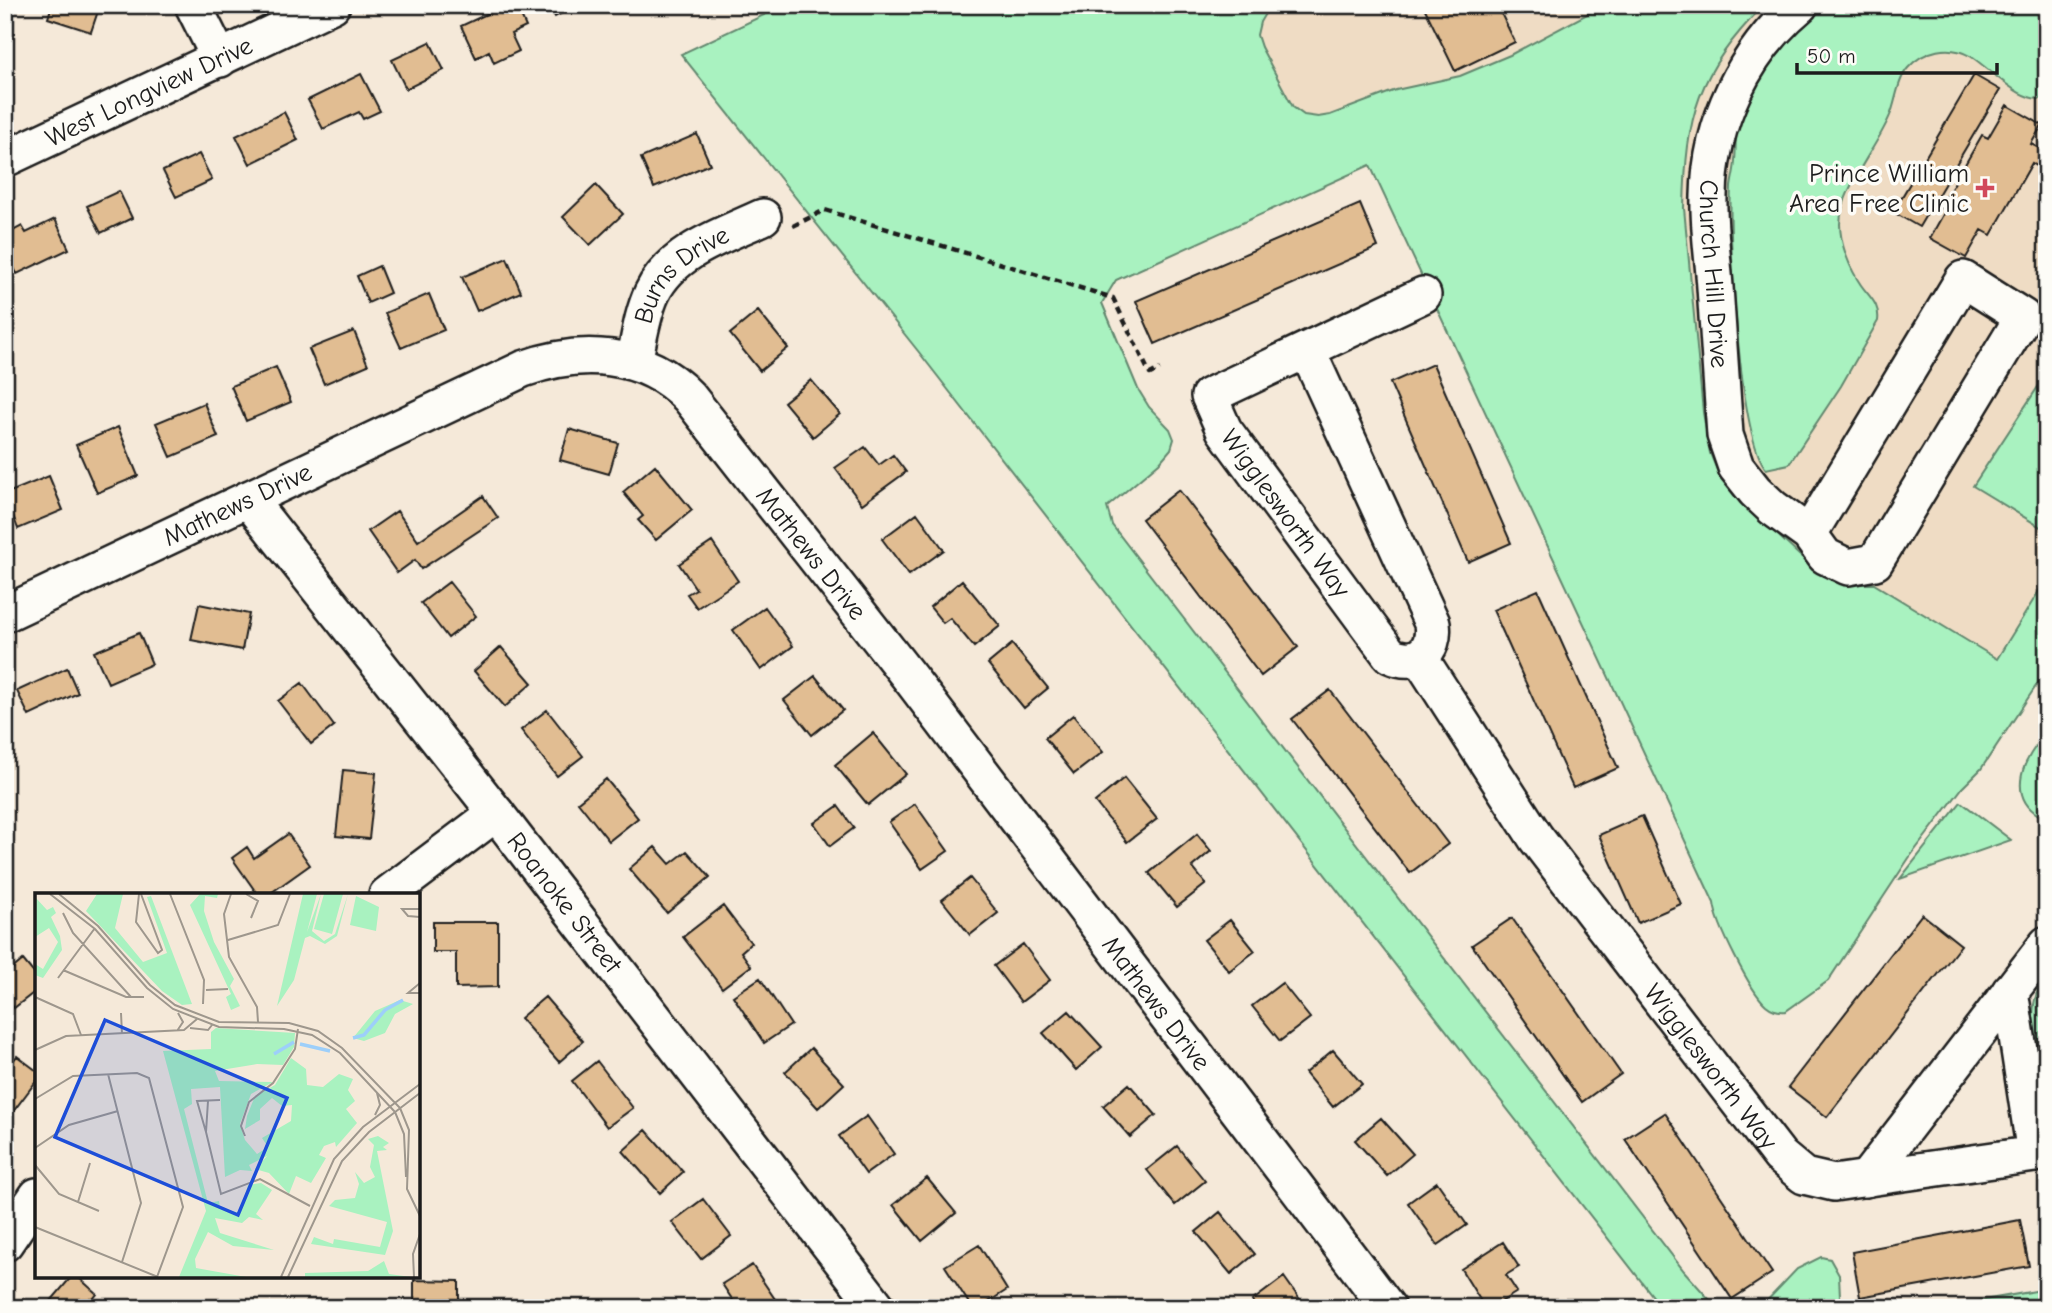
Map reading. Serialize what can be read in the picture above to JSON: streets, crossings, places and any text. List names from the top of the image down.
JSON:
{
  "streets": {
    "street": [
      "West Longview Drive",
      "Church Hill Drive",
      "Burns Drive",
      "Mathews Drive",
      "Wigglesworth Way",
      "Roanoke Street"
    ]
  },
  "crossings": [
    ["Burns Drive", "Mathews Drive"],
    ["Mathews Drive", "Roanoke Street"]
  ],
  "places": {
    "health": ["Prince William Area Free Clinic"]
  },
  "scale_bar": "50 m"
}
